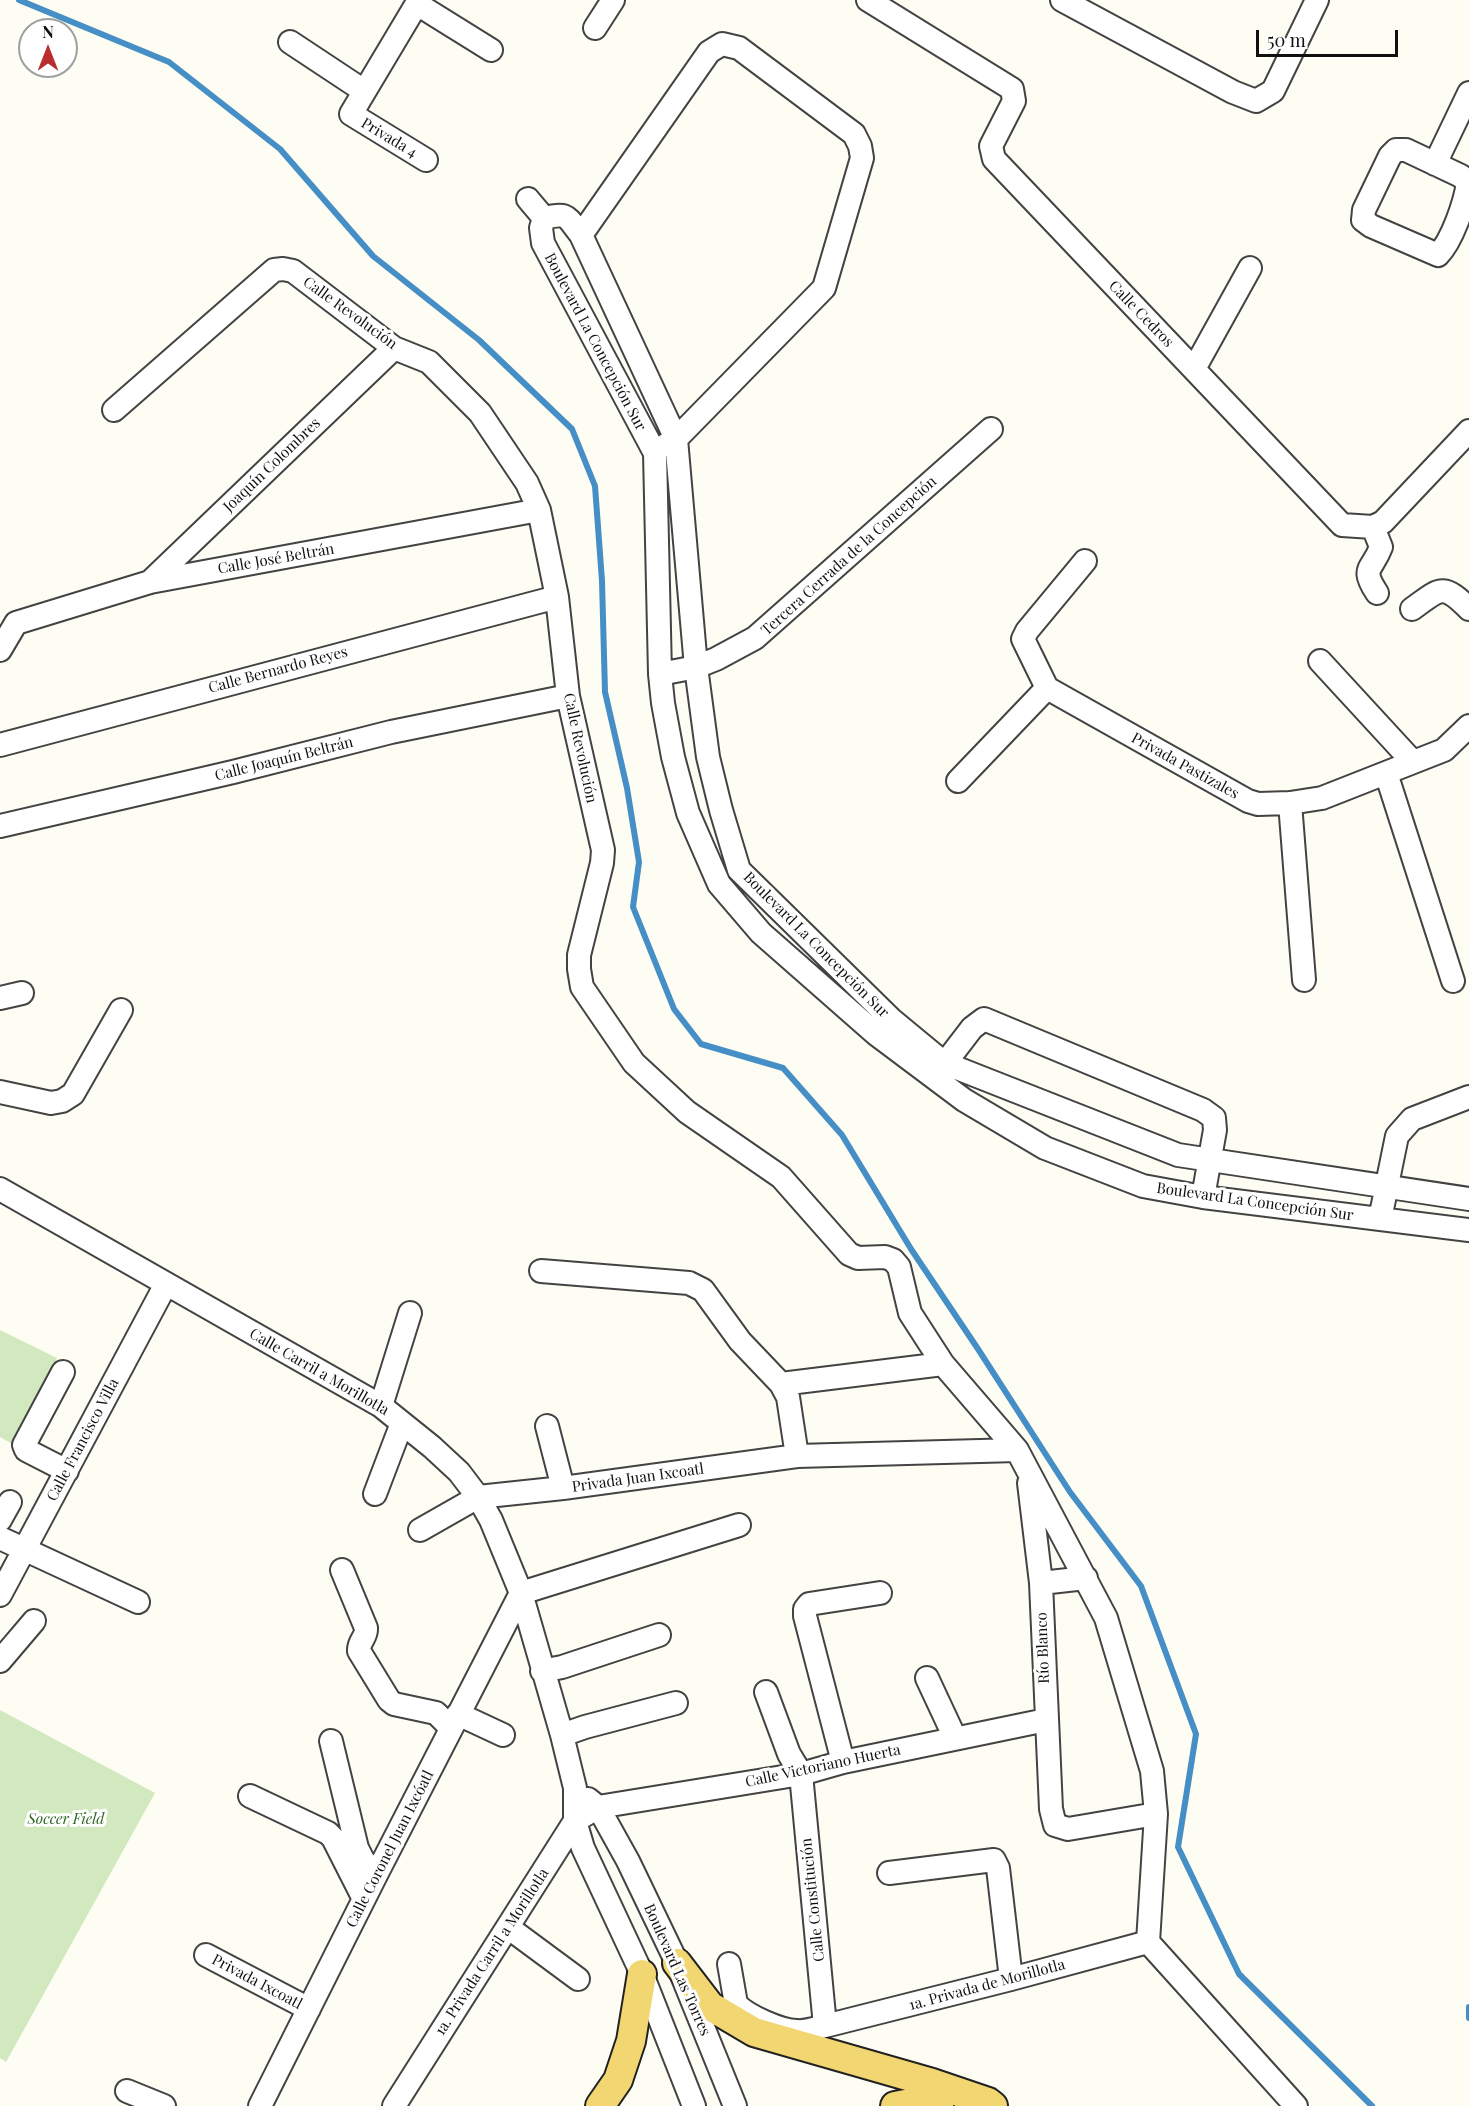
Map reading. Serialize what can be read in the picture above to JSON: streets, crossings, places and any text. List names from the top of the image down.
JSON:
{
  "streets": {
    "street": [
      "Privada 4",
      "Calle Revolución",
      "Calle Cedros",
      "Boulevard La Concepción Sur",
      "Joaquín Colombres",
      "Tercera Cerrada de la Concepción",
      "Calle José Beltrán",
      "Calle Bernardo Reyes",
      "Calle Joaquín Beltrán",
      "Privada Pastizales",
      "Calle Carril a Morillotla",
      "Calle Francisco Villa",
      "Privada Juan Ixcoatl",
      "Río Blanco",
      "Calle Victoriano Huerta",
      "Calle Coronel Juan Ixcóatl",
      "Calle Constitución",
      "1a. Privada Carril a Morillotla",
      "Boulevard Las Torres",
      "Privada Ixcoatl",
      "1a. Privada de Morillotla"
    ]
  },
  "crossings": [
    ["Calle Revolución", "Joaquín Colombres"],
    ["Calle Revolución", "Calle José Beltrán"],
    ["Calle Revolución", "Calle Bernardo Reyes"],
    ["Calle Revolución", "Calle Joaquín Beltrán"],
    ["Boulevard La Concepción Sur", "Tercera Cerrada de la Concepción"],
    ["Joaquín Colombres", "Calle José Beltrán"],
    ["Calle Carril a Morillotla", "Calle Francisco Villa"],
    ["Calle Carril a Morillotla", "Privada Juan Ixcoatl"],
    ["Calle Carril a Morillotla", "Calle Coronel Juan Ixcóatl"],
    ["Calle Carril a Morillotla", "1a. Privada Carril a Morillotla"],
    ["Río Blanco", "Calle Victoriano Huerta"],
    ["Calle Victoriano Huerta", "Calle Constitución"],
    ["Calle Victoriano Huerta", "1a. Privada Carril a Morillotla"],
    ["Calle Victoriano Huerta", "Boulevard Las Torres"],
    ["Calle Coronel Juan Ixcóatl", "Privada Ixcoatl"],
    ["Calle Constitución", "1a. Privada de Morillotla"],
    ["1a. Privada Carril a Morillotla", "Boulevard Las Torres"]
  ],
  "parks": ["Soccer Field"],
  "scale_bar": "50 m",
  "north": "top"
}
